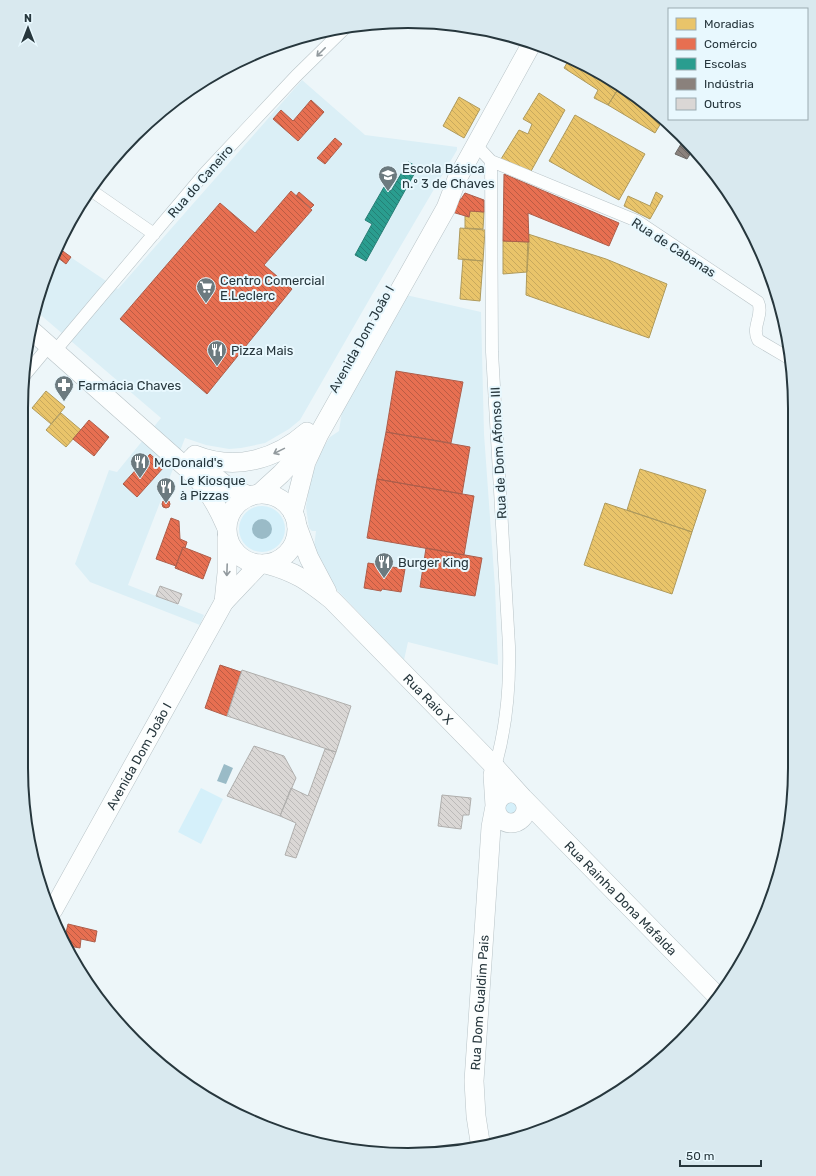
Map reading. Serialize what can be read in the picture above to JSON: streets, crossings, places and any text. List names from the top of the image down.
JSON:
{
  "streets": {
    "main road": [
      "Avenida Dom João I",
      "Rua Raio X",
      "Rua Rainha Dona Mafalda",
      "Rua Dom Gualdim Pais"
    ],
    "street": ["Rua do Caneiro", "Rua de Cabanas", "Rua de Dom Afonso III"]
  },
  "crossings": [
    ["Rua de Cabanas", "Rua de Dom Afonso III"],
    ["Avenida Dom João I", "Rua Raio X"],
    ["Rua de Dom Afonso III", "Rua Raio X"],
    ["Rua Raio X", "Rua Rainha Dona Mafalda"],
    ["Rua Raio X", "Rua Dom Gualdim Pais"],
    ["Rua Rainha Dona Mafalda", "Rua Dom Gualdim Pais"]
  ],
  "one_way": ["Rua do Caneiro"],
  "places": {
    "school or university": ["Escola Básica n.º 3 de Chaves"],
    "supermarket": ["Centro Comercial E.Leclerc"],
    "restaurant": [
      "Pizza Mais",
      "McDonald's",
      "Le Kiosque à Pizzas",
      "Burger King"
    ],
    "pharmacy": ["Farmácia Chaves"]
  },
  "legend": [
    "Moradias",
    "Comércio",
    "Escolas",
    "Indústria",
    "Outros"
  ],
  "scale_bar": "50 m",
  "north": "top"
}
